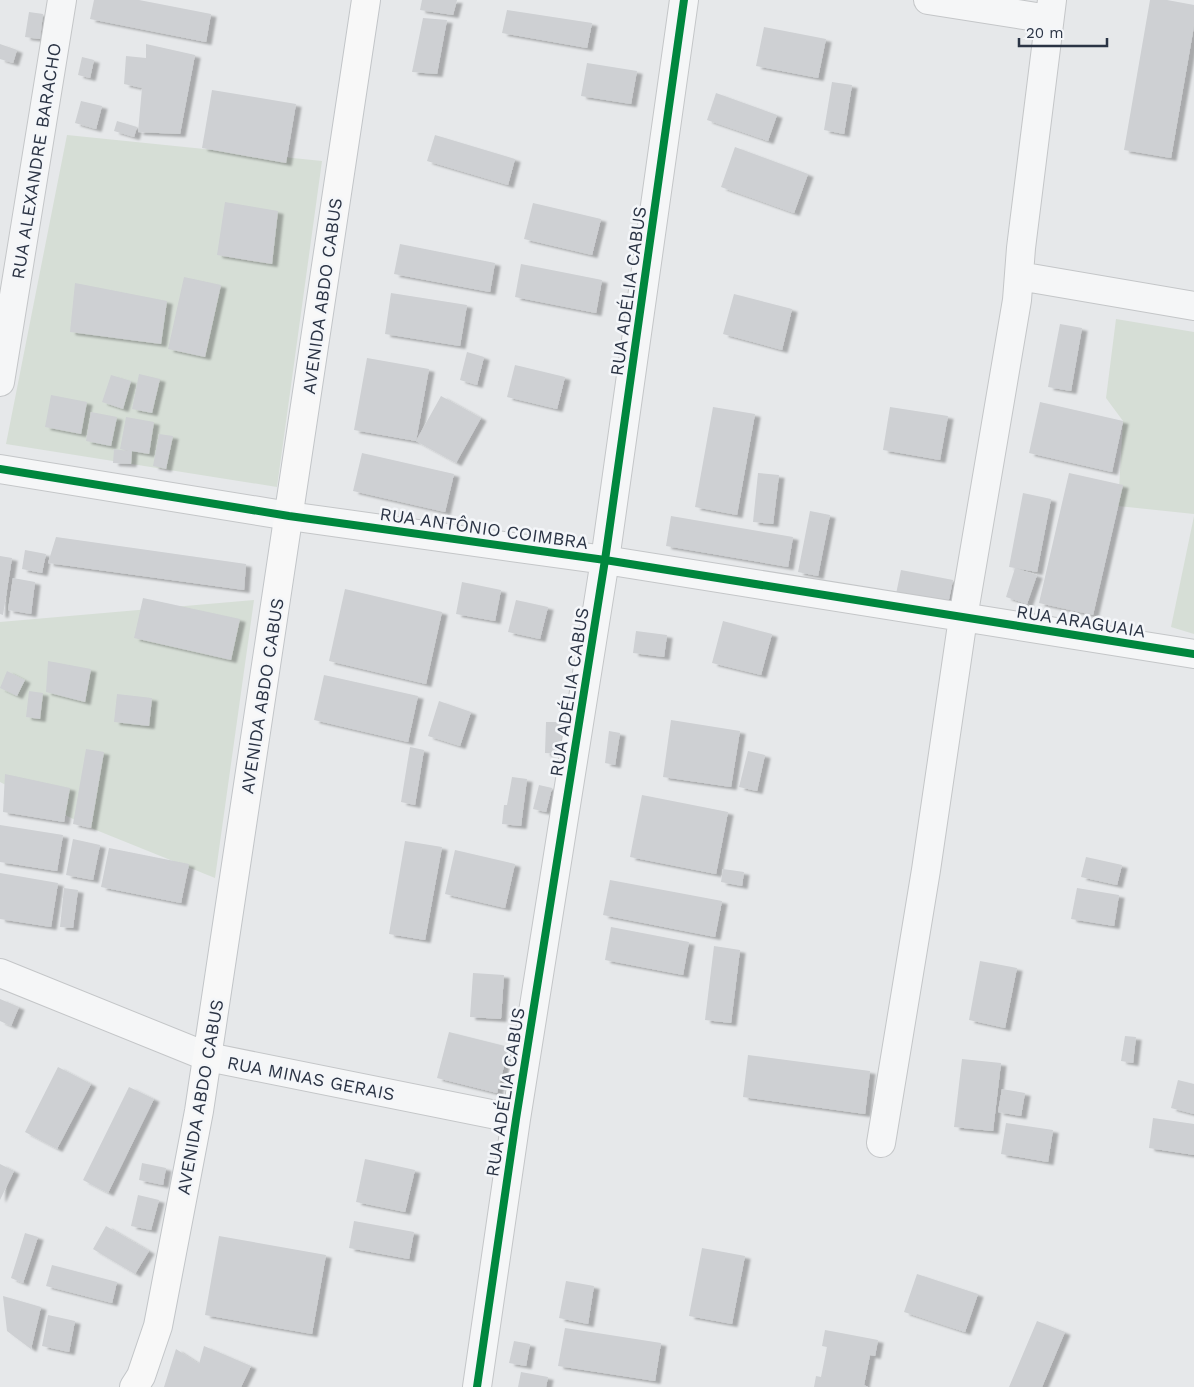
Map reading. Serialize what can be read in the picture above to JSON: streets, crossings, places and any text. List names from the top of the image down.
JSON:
{
  "streets": {
    "main road": ["AVENIDA ABDO CABUS"],
    "street": [
      "RUA ALEXANDRE BARACHO",
      "RUA ADÉLIA CABUS",
      "RUA ANTÔNIO COIMBRA",
      "RUA ARAGUAIA",
      "RUA MINAS GERAIS"
    ]
  },
  "crossings": [
    ["RUA ADÉLIA CABUS", "RUA ANTÔNIO COIMBRA"],
    ["RUA ADÉLIA CABUS", "RUA MINAS GERAIS"],
    ["AVENIDA ABDO CABUS", "RUA ANTÔNIO COIMBRA"],
    ["AVENIDA ABDO CABUS", "RUA MINAS GERAIS"],
    ["RUA ANTÔNIO COIMBRA", "RUA ARAGUAIA"]
  ],
  "scale_bar": "20 m"
}
